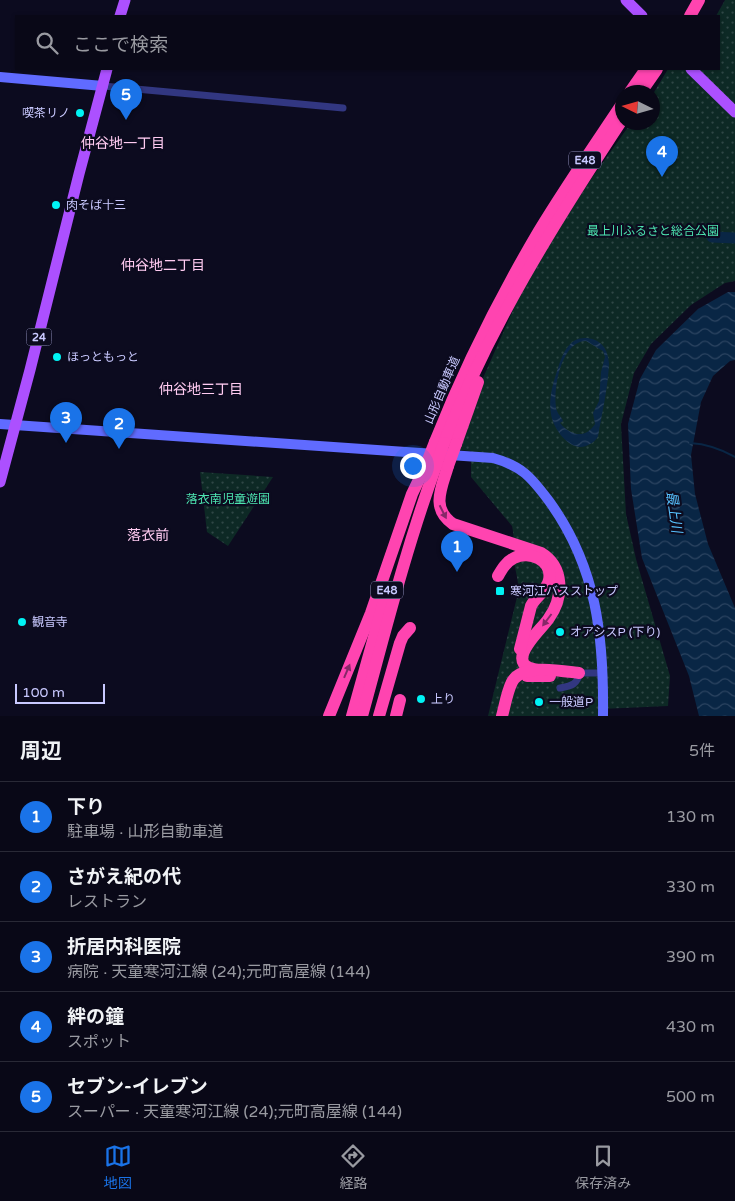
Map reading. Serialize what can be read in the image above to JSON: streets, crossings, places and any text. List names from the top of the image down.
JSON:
{
  "streets": {
    "highway": ["E48", "山形自動車道"],
    "main road": ["24"]
  },
  "districts": [
    "仲谷地一丁目",
    "仲谷地二丁目",
    "仲谷地三丁目",
    "落衣前"
  ],
  "water": ["最上川"],
  "parks": ["最上川ふるさと総合公園", "落衣南児童遊園"],
  "places": {
    "other": [
      "喫茶リノ",
      "肉そば十三",
      "ほっともっと",
      "観音寺",
      "オアシスP (下り)",
      "上り",
      "一般道P"
    ],
    "transit": ["寒河江バスストップ"]
  },
  "scale_bar": "100 m",
  "north": "left",
  "page": {
    "search": "ここで検索",
    "pins": [
      "5",
      "4",
      "3",
      "2",
      "1"
    ],
    "scale": "100 m",
    "heading": ["周辺", "5件"],
    "list": [
      {
        "mark": "1",
        "name": "下り",
        "note": "駐車場 · 山形自動車道",
        "value": "130 m"
      },
      {
        "mark": "2",
        "name": "さがえ紀の代",
        "note": "レストラン",
        "value": "330 m"
      },
      {
        "mark": "3",
        "name": "折居内科医院",
        "note": "病院 · 天童寒河江線 (24);元町高屋線 (144)",
        "value": "390 m"
      },
      {
        "mark": "4",
        "name": "絆の鐘",
        "note": "スポット",
        "value": "430 m"
      },
      {
        "mark": "5",
        "name": "セブン-イレブン",
        "note": "スーパー · 天童寒河江線 (24);元町高屋線 (144)",
        "value": "500 m"
      }
    ],
    "nav": ["地図", "経路", "保存済み"]
  }
}
